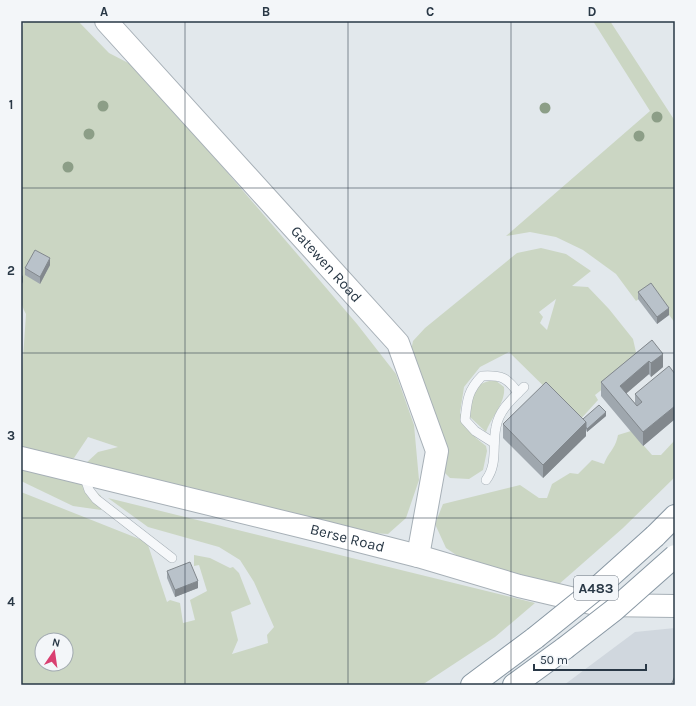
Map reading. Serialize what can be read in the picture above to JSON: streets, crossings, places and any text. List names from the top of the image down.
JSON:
{
  "streets": {
    "main road": ["Gatewen Road", "Berse Road", "A483"]
  },
  "crossings": [
    ["Gatewen Road", "Berse Road"]
  ],
  "scale_bar": "50 m",
  "north": "top",
  "grid": {
    "columns": [
      "A",
      "B",
      "C",
      "D"
    ],
    "rows": [
      "1",
      "2",
      "3",
      "4"
    ]
  }
}
